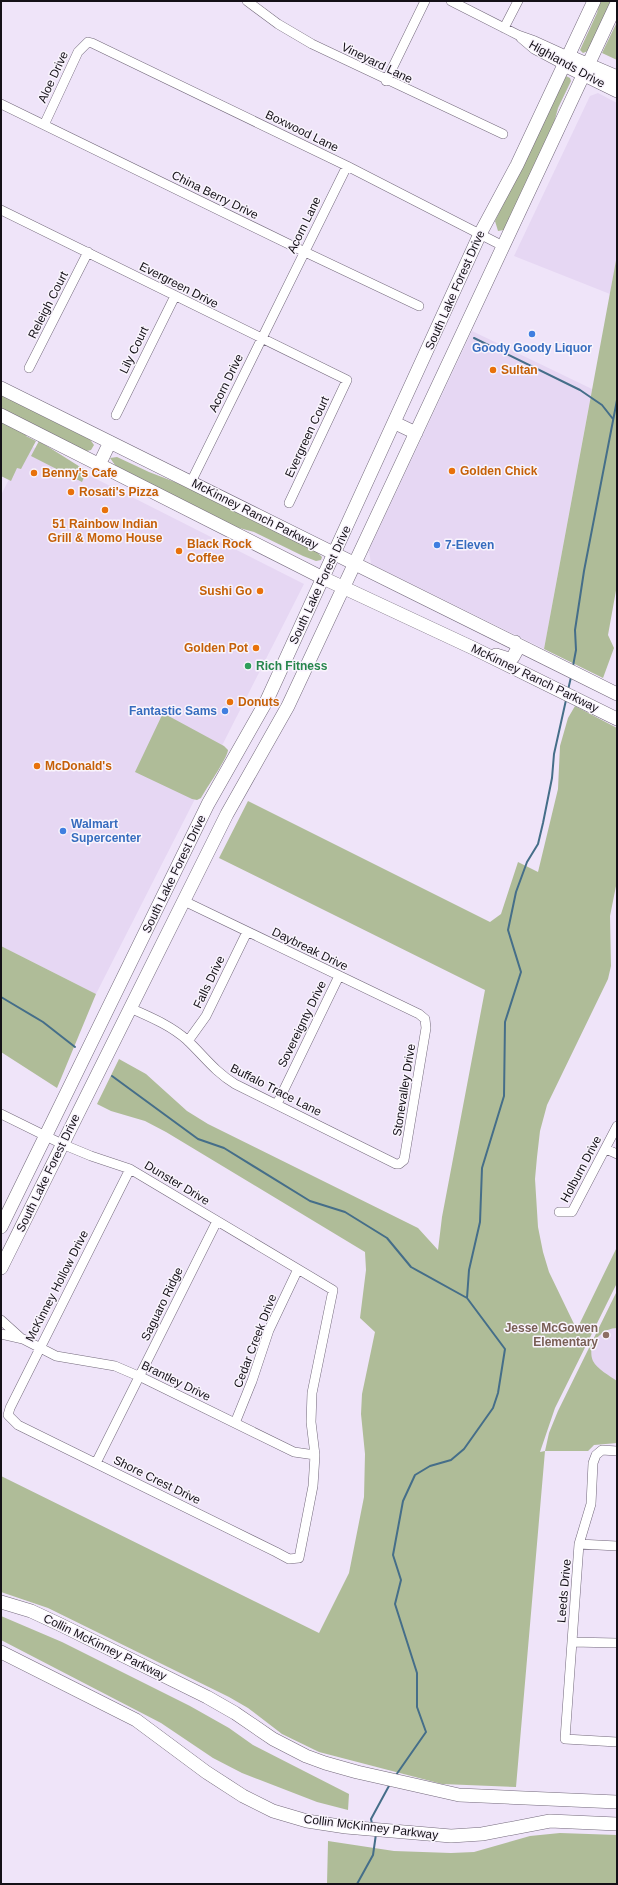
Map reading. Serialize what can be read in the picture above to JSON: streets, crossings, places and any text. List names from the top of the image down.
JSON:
{
  "streets": {
    "main road": [
      "Highlands Drive",
      "South Lake Forest Drive",
      "McKinney Ranch Parkway",
      "Collin McKinney Parkway"
    ],
    "street": [
      "Vineyard Lane",
      "Aloe Drive",
      "Boxwood Lane",
      "China Berry Drive",
      "Acorn Lane",
      "Evergreen Drive",
      "Releigh Court",
      "Lily Court",
      "Acorn Drive",
      "Evergreen Court",
      "Daybreak Drive",
      "Falls Drive",
      "Sovereignty Drive",
      "Buffalo Trace Lane",
      "Stonevalley Drive",
      "Holburn Drive",
      "Dunster Drive",
      "McKinney Hollow Drive",
      "Saguaro Ridge",
      "Cedar Creek Drive",
      "Brantley Drive",
      "Shore Crest Drive",
      "Leeds Drive"
    ]
  },
  "crossings": [
    ["Highlands Drive", "South Lake Forest Drive"],
    ["Aloe Drive", "Boxwood Lane"],
    ["Aloe Drive", "China Berry Drive"],
    ["Boxwood Lane", "Acorn Lane"],
    ["Boxwood Lane", "South Lake Forest Drive"],
    ["China Berry Drive", "Acorn Lane"],
    ["Acorn Lane", "Acorn Drive"],
    ["Evergreen Drive", "Releigh Court"],
    ["Evergreen Drive", "Lily Court"],
    ["Evergreen Drive", "Acorn Drive"],
    ["Evergreen Drive", "Evergreen Court"],
    ["South Lake Forest Drive", "McKinney Ranch Parkway"],
    ["South Lake Forest Drive", "Daybreak Drive"],
    ["South Lake Forest Drive", "Buffalo Trace Lane"],
    ["South Lake Forest Drive", "Dunster Drive"],
    ["Acorn Drive", "McKinney Ranch Parkway"],
    ["Daybreak Drive", "Falls Drive"],
    ["Daybreak Drive", "Sovereignty Drive"],
    ["Daybreak Drive", "Stonevalley Drive"],
    ["Falls Drive", "Buffalo Trace Lane"],
    ["Sovereignty Drive", "Buffalo Trace Lane"],
    ["Buffalo Trace Lane", "Stonevalley Drive"],
    ["Dunster Drive", "McKinney Hollow Drive"],
    ["Dunster Drive", "Saguaro Ridge"],
    ["Dunster Drive", "Cedar Creek Drive"],
    ["Dunster Drive", "Brantley Drive"],
    ["Dunster Drive", "Shore Crest Drive"],
    ["McKinney Hollow Drive", "Brantley Drive"],
    ["McKinney Hollow Drive", "Shore Crest Drive"],
    ["Saguaro Ridge", "Brantley Drive"],
    ["Saguaro Ridge", "Shore Crest Drive"],
    ["Cedar Creek Drive", "Brantley Drive"],
    ["Brantley Drive", "Shore Crest Drive"]
  ],
  "places": [
    "Goody Goody Liquor",
    "Sultan",
    "Golden Chick",
    "Benny's Cafe",
    "Rosati's Pizza",
    "51 Rainbow Indian Grill & Momo House",
    "7-Eleven",
    "Black Rock Coffee",
    "Sushi Go",
    "Golden Pot",
    "Rich Fitness",
    "Donuts",
    "Fantastic Sams",
    "McDonald's",
    "Walmart Supercenter",
    "Jesse McGowen Elementary"
  ]
}
